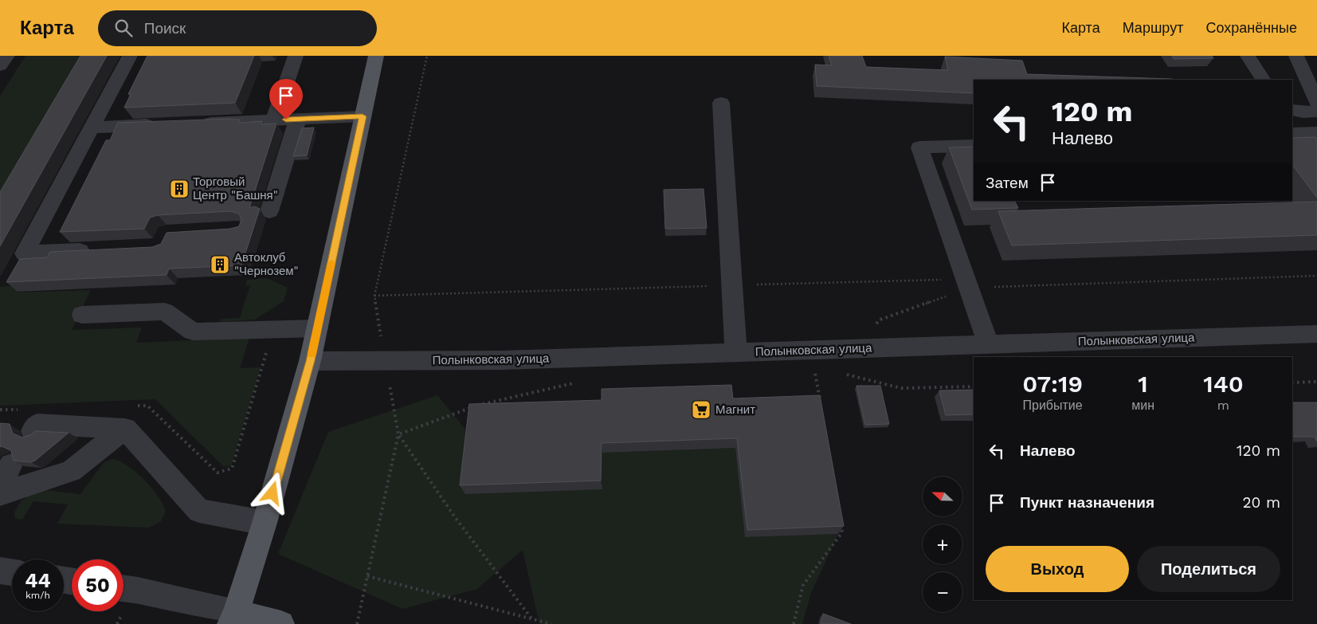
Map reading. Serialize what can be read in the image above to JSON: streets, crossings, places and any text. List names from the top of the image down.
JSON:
{
  "streets": {
    "street": ["Полынковская улица"]
  },
  "places": {
    "building": ["Торговый Центр \"Башня\"", "Автоклуб \"Чернозем\""],
    "supermarket": ["Магнит"]
  },
  "north": "left",
  "page": {
    "header": "Карта",
    "search": "Поиск",
    "nav": ["Карта", "Маршрут", "Сохранённые"],
    "turn": ["120 m", "Налево"],
    "then": "Затем",
    "eta": [
      "07:19",
      "Прибытие",
      "1",
      "мин",
      "140",
      "m"
    ],
    "list": [
      {
        "name": "Налево",
        "value": "120 m"
      },
      {
        "name": "Пункт назначения",
        "value": "20 m"
      }
    ],
    "map_buttons": ["+", "−"],
    "buttons": ["Выход", "Поделиться"],
    "speed": "44 km/h",
    "limit": "50"
  }
}
